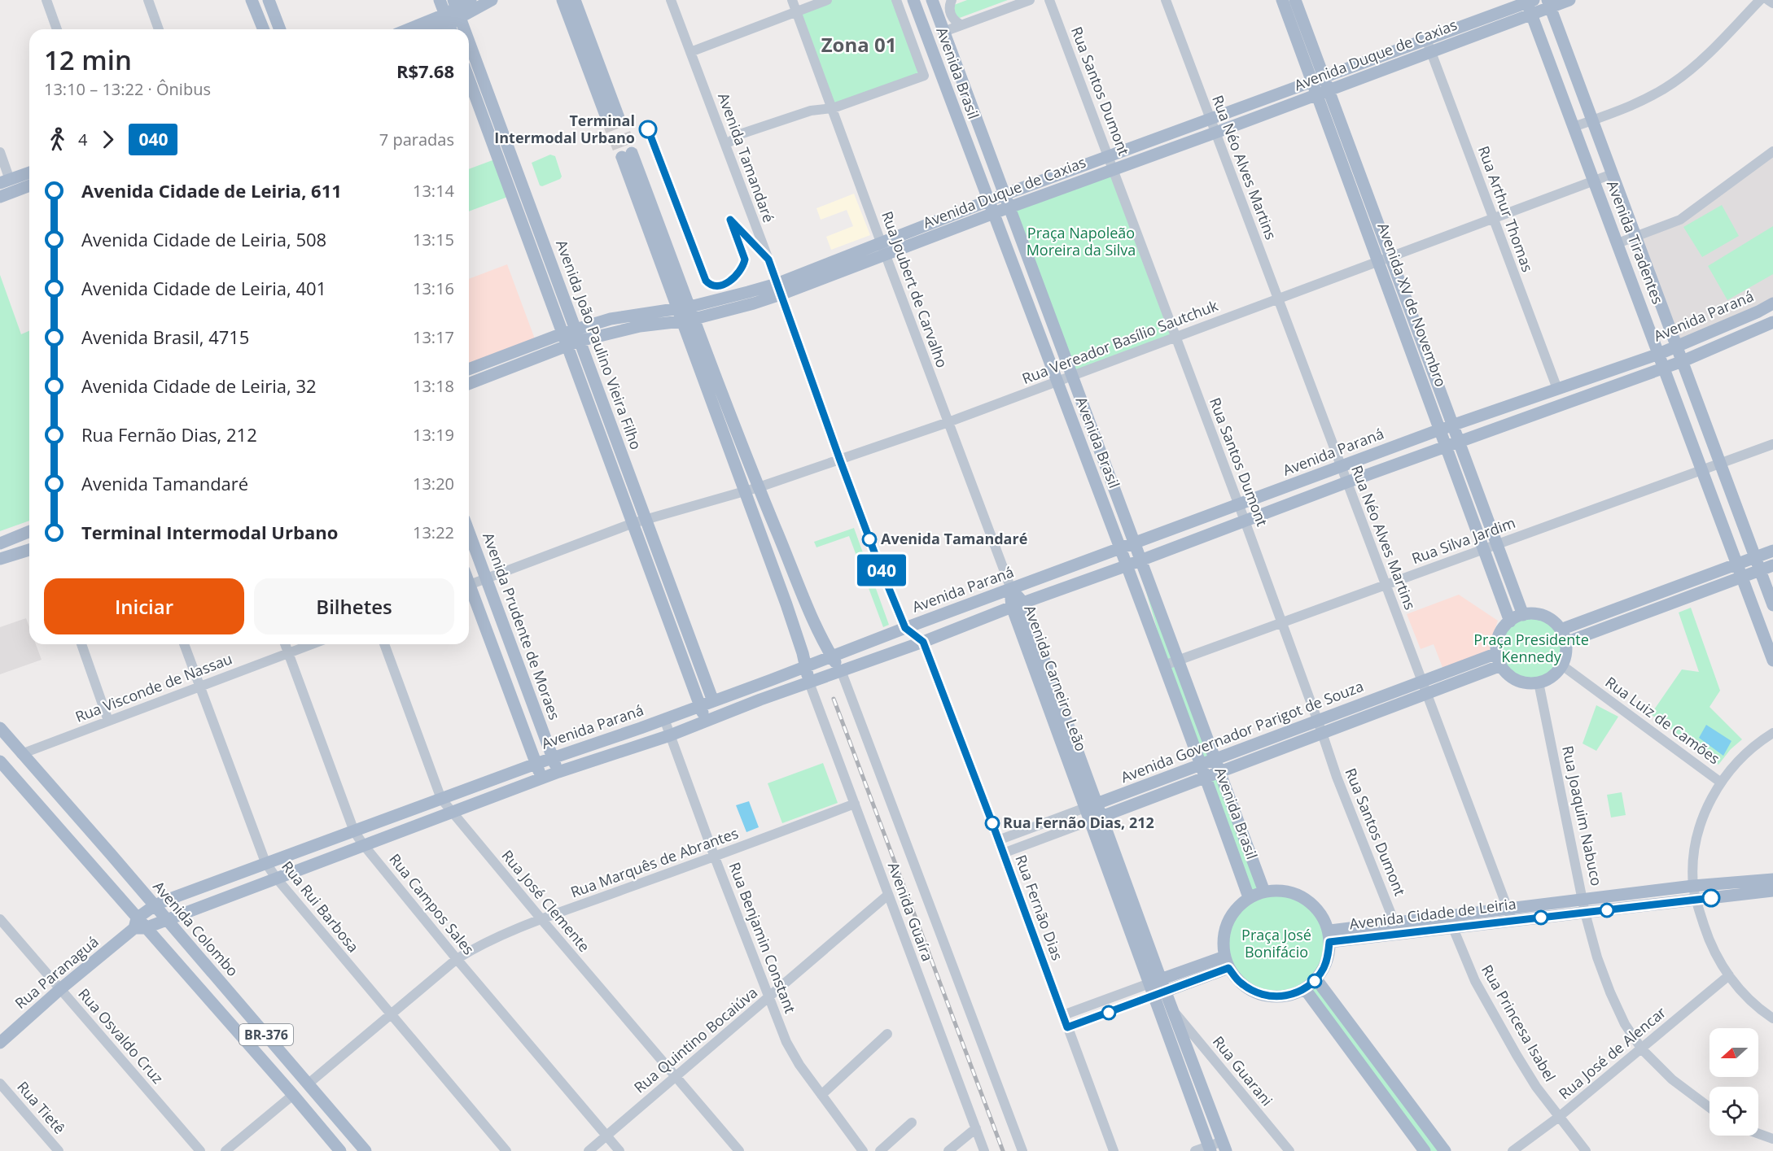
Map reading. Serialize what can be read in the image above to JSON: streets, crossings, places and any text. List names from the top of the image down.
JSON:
{
  "streets": {
    "main road": [
      "Avenida Duque de Caxias",
      "Avenida Brasil",
      "Avenida Tiradentes",
      "Avenida XV de Novembro",
      "Avenida Paraná",
      "Avenida João Paulino Vieira Filho",
      "Avenida Prudente de Moraes",
      "Avenida Carneiro Leão",
      "Avenida Governador Parigot de Souza",
      "Avenida Cidade de Leiria",
      "Avenida Colombo",
      "Rua Paranaguá",
      "BR-376"
    ],
    "street": [
      "Rua Santos Dumont",
      "Avenida Tamandaré",
      "Rua Néo Alves Martins",
      "Rua Arthur Thomas",
      "Rua Joubert de Carvalho",
      "Rua Vereador Basílio Sautchuk",
      "Rua Silva Jardim",
      "Rua Visconde de Nassau",
      "Rua Luiz de Camões",
      "Rua Joaquim Nabuco",
      "Rua Marquês de Abrantes",
      "Rua José Clemente",
      "Rua Campos Sales",
      "Rua Rui Barbosa",
      "Rua Fernão Dias",
      "Avenida Guaíra",
      "Rua Benjamin Constant",
      "Rua Princesa Isabel",
      "Rua Osvaldo Cruz",
      "Rua Quintino Bocaiúva",
      "Rua José de Alencar",
      "Rua Guarani",
      "Rua Tietê"
    ]
  },
  "crossings": [
    ["Avenida Duque de Caxias", "Avenida Brasil"],
    ["Avenida Duque de Caxias", "Rua Santos Dumont"],
    ["Avenida Duque de Caxias", "Avenida Tamandaré"],
    ["Avenida Duque de Caxias", "Rua Néo Alves Martins"],
    ["Avenida Duque de Caxias", "Rua Arthur Thomas"],
    ["Avenida Duque de Caxias", "Avenida Tiradentes"],
    ["Avenida Duque de Caxias", "Rua Joubert de Carvalho"],
    ["Avenida Duque de Caxias", "Avenida XV de Novembro"],
    ["Avenida Duque de Caxias", "Avenida João Paulino Vieira Filho"],
    ["Avenida Brasil", "Avenida Paraná"],
    ["Avenida Brasil", "Rua Vereador Basílio Sautchuk"],
    ["Avenida Brasil", "Rua Silva Jardim"],
    ["Avenida Brasil", "Avenida Governador Parigot de Souza"],
    ["Avenida Brasil", "Avenida Cidade de Leiria"],
    ["Rua Santos Dumont", "Avenida Paraná"],
    ["Rua Santos Dumont", "Rua Vereador Basílio Sautchuk"],
    ["Rua Santos Dumont", "Rua Silva Jardim"],
    ["Rua Santos Dumont", "Avenida Governador Parigot de Souza"],
    ["Rua Santos Dumont", "Avenida Cidade de Leiria"],
    ["Avenida Tamandaré", "Avenida Paraná"],
    ["Avenida Tamandaré", "Rua Vereador Basílio Sautchuk"],
    ["Rua Néo Alves Martins", "Avenida Paraná"],
    ["Rua Néo Alves Martins", "Rua Vereador Basílio Sautchuk"],
    ["Rua Néo Alves Martins", "Rua Silva Jardim"],
    ["Rua Néo Alves Martins", "Avenida Governador Parigot de Souza"],
    ["Rua Néo Alves Martins", "Avenida Cidade de Leiria"],
    ["Rua Arthur Thomas", "Avenida Paraná"],
    ["Rua Arthur Thomas", "Rua Vereador Basílio Sautchuk"],
    ["Avenida Tiradentes", "Avenida Paraná"],
    ["Avenida Tiradentes", "Rua Vereador Basílio Sautchuk"],
    ["Avenida Tiradentes", "Rua Silva Jardim"],
    ["Rua Joubert de Carvalho", "Avenida Paraná"],
    ["Rua Joubert de Carvalho", "Rua Vereador Basílio Sautchuk"],
    ["Rua Joubert de Carvalho", "Avenida Carneiro Leão"],
    ["Avenida XV de Novembro", "Avenida Paraná"],
    ["Avenida XV de Novembro", "Rua Vereador Basílio Sautchuk"],
    ["Avenida XV de Novembro", "Rua Silva Jardim"],
    ["Avenida XV de Novembro", "Rua Luiz de Camões"],
    ["Avenida XV de Novembro", "Avenida Governador Parigot de Souza"],
    ["Avenida XV de Novembro", "Rua Joaquim Nabuco"],
    ["Avenida Paraná", "Avenida João Paulino Vieira Filho"],
    ["Avenida Paraná", "Avenida Prudente de Moraes"],
    ["Avenida Paraná", "Avenida Carneiro Leão"],
    ["Avenida Paraná", "Rua José Clemente"],
    ["Avenida Paraná", "Rua Campos Sales"],
    ["Avenida Paraná", "Rua Rui Barbosa"],
    ["Avenida Paraná", "Avenida Colombo"],
    ["Avenida Paraná", "Rua Benjamin Constant"],
    ["Avenida Paraná", "Rua Paranaguá"],
    ["Avenida Paraná", "BR-376"],
    ["Rua Vereador Basílio Sautchuk", "Avenida João Paulino Vieira Filho"],
    ["Avenida Carneiro Leão", "Avenida Governador Parigot de Souza"],
    ["Avenida Carneiro Leão", "Rua Guarani"],
    ["Rua Visconde de Nassau", "Rua Campos Sales"],
    ["Rua Visconde de Nassau", "Rua Rui Barbosa"],
    ["Rua Visconde de Nassau", "Avenida Colombo"],
    ["Rua Luiz de Camões", "Avenida Governador Parigot de Souza"],
    ["Rua Luiz de Camões", "Rua Joaquim Nabuco"],
    ["Avenida Governador Parigot de Souza", "Rua Joaquim Nabuco"],
    ["Avenida Governador Parigot de Souza", "Rua Fernão Dias"],
    ["Rua Joaquim Nabuco", "Avenida Cidade de Leiria"],
    ["Rua Joaquim Nabuco", "Rua José de Alencar"],
    ["Rua Marquês de Abrantes", "Rua José Clemente"],
    ["Rua Marquês de Abrantes", "Rua Campos Sales"],
    ["Rua Marquês de Abrantes", "Rua Rui Barbosa"],
    ["Rua Marquês de Abrantes", "Avenida Guaíra"],
    ["Rua Marquês de Abrantes", "Avenida Colombo"],
    ["Rua Marquês de Abrantes", "Rua Benjamin Constant"],
    ["Rua José Clemente", "Rua Quintino Bocaiúva"],
    ["Rua Campos Sales", "Rua Quintino Bocaiúva"],
    ["Avenida Guaíra", "Rua Quintino Bocaiúva"],
    ["Avenida Cidade de Leiria", "Rua Princesa Isabel"],
    ["Rua Benjamin Constant", "Rua Quintino Bocaiúva"],
    ["Rua Paranaguá", "BR-376"],
    ["Rua Paranaguá", "Rua Osvaldo Cruz"],
    ["Rua Princesa Isabel", "Rua José de Alencar"]
  ],
  "districts": ["Zona 01"],
  "parks": ["Praça Napoleão Moreira da Silva", "Praça Presidente Kennedy", "Praça José Bonifácio"],
  "places": ["Terminal Intermodal Urbano", "Avenida Tamandaré", "Rua Fernão Dias, 212"],
  "lines": ["bus line 040"],
  "north": "left",
  "page": {
    "on_map": "040",
    "heading": ["12 min", "13:10 – 13:22 · Ônibus", "R$7.68"],
    "legs": ["4", "040", "7 paradas"],
    "list": [
      {
        "name": "Avenida Cidade de Leiria, 611",
        "value": "13:14"
      },
      {
        "name": "Avenida Cidade de Leiria, 508",
        "value": "13:15"
      },
      {
        "name": "Avenida Cidade de Leiria, 401",
        "value": "13:16"
      },
      {
        "name": "Avenida Brasil, 4715",
        "value": "13:17"
      },
      {
        "name": "Avenida Cidade de Leiria, 32",
        "value": "13:18"
      },
      {
        "name": "Rua Fernão Dias, 212",
        "value": "13:19"
      },
      {
        "name": "Avenida Tamandaré",
        "value": "13:20"
      },
      {
        "name": "Terminal Intermodal Urbano",
        "value": "13:22"
      }
    ],
    "buttons": ["Iniciar", "Bilhetes"]
  }
}
